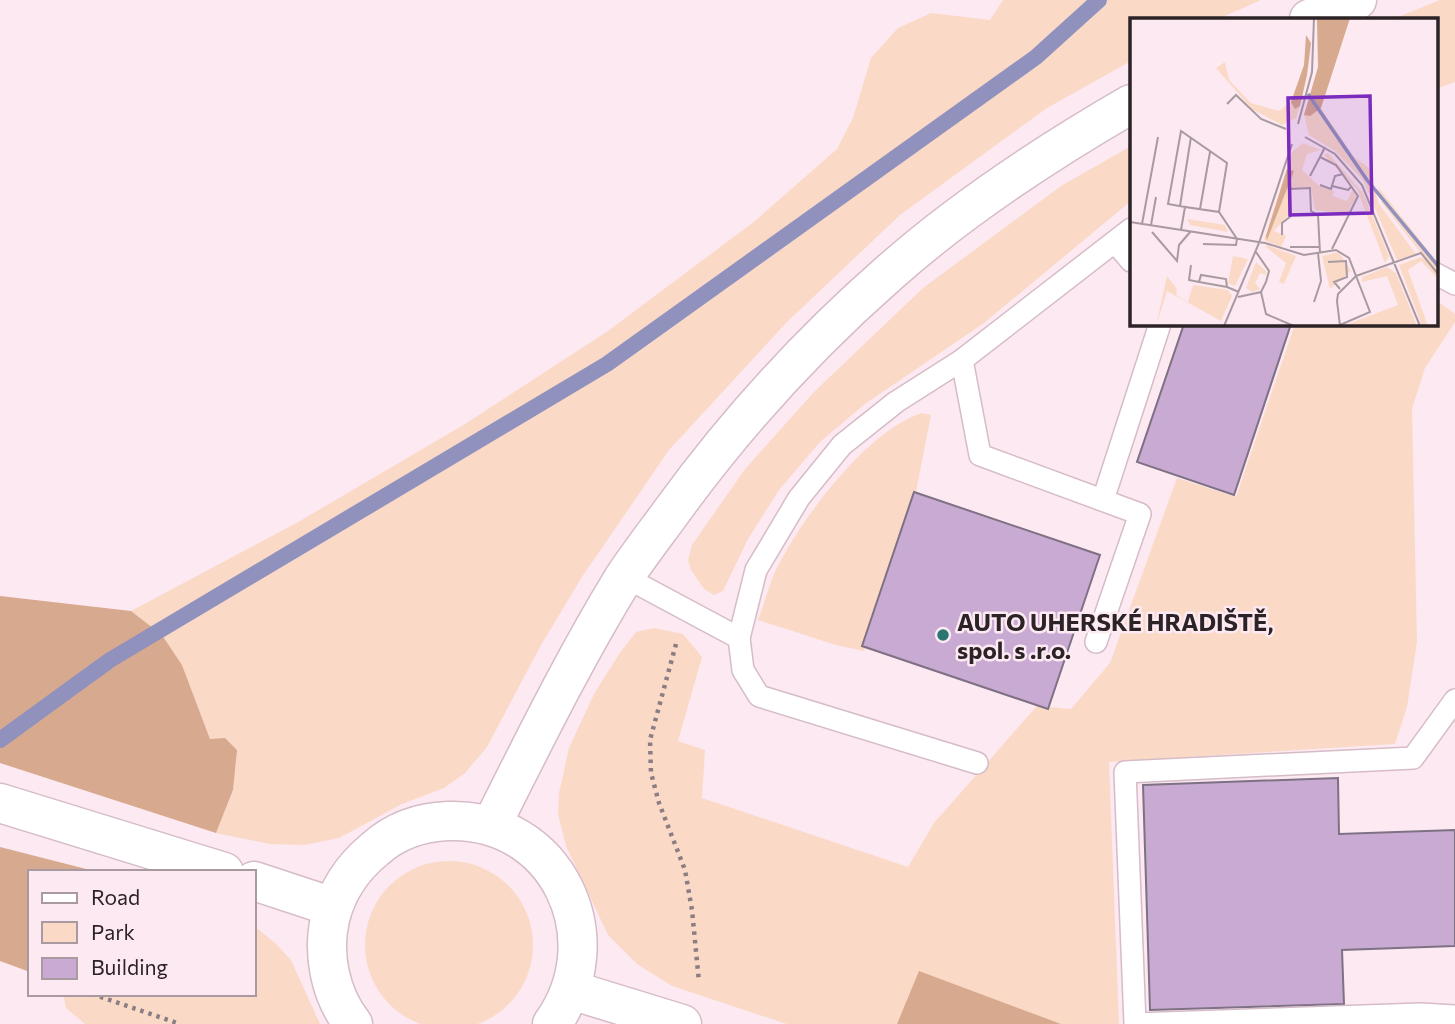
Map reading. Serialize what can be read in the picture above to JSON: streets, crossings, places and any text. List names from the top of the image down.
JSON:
{
  "places": ["AUTO UHERSKÉ HRADIŠTĚ, spol. s .r.o."],
  "legend": ["Road", "Park", "Building"]
}
